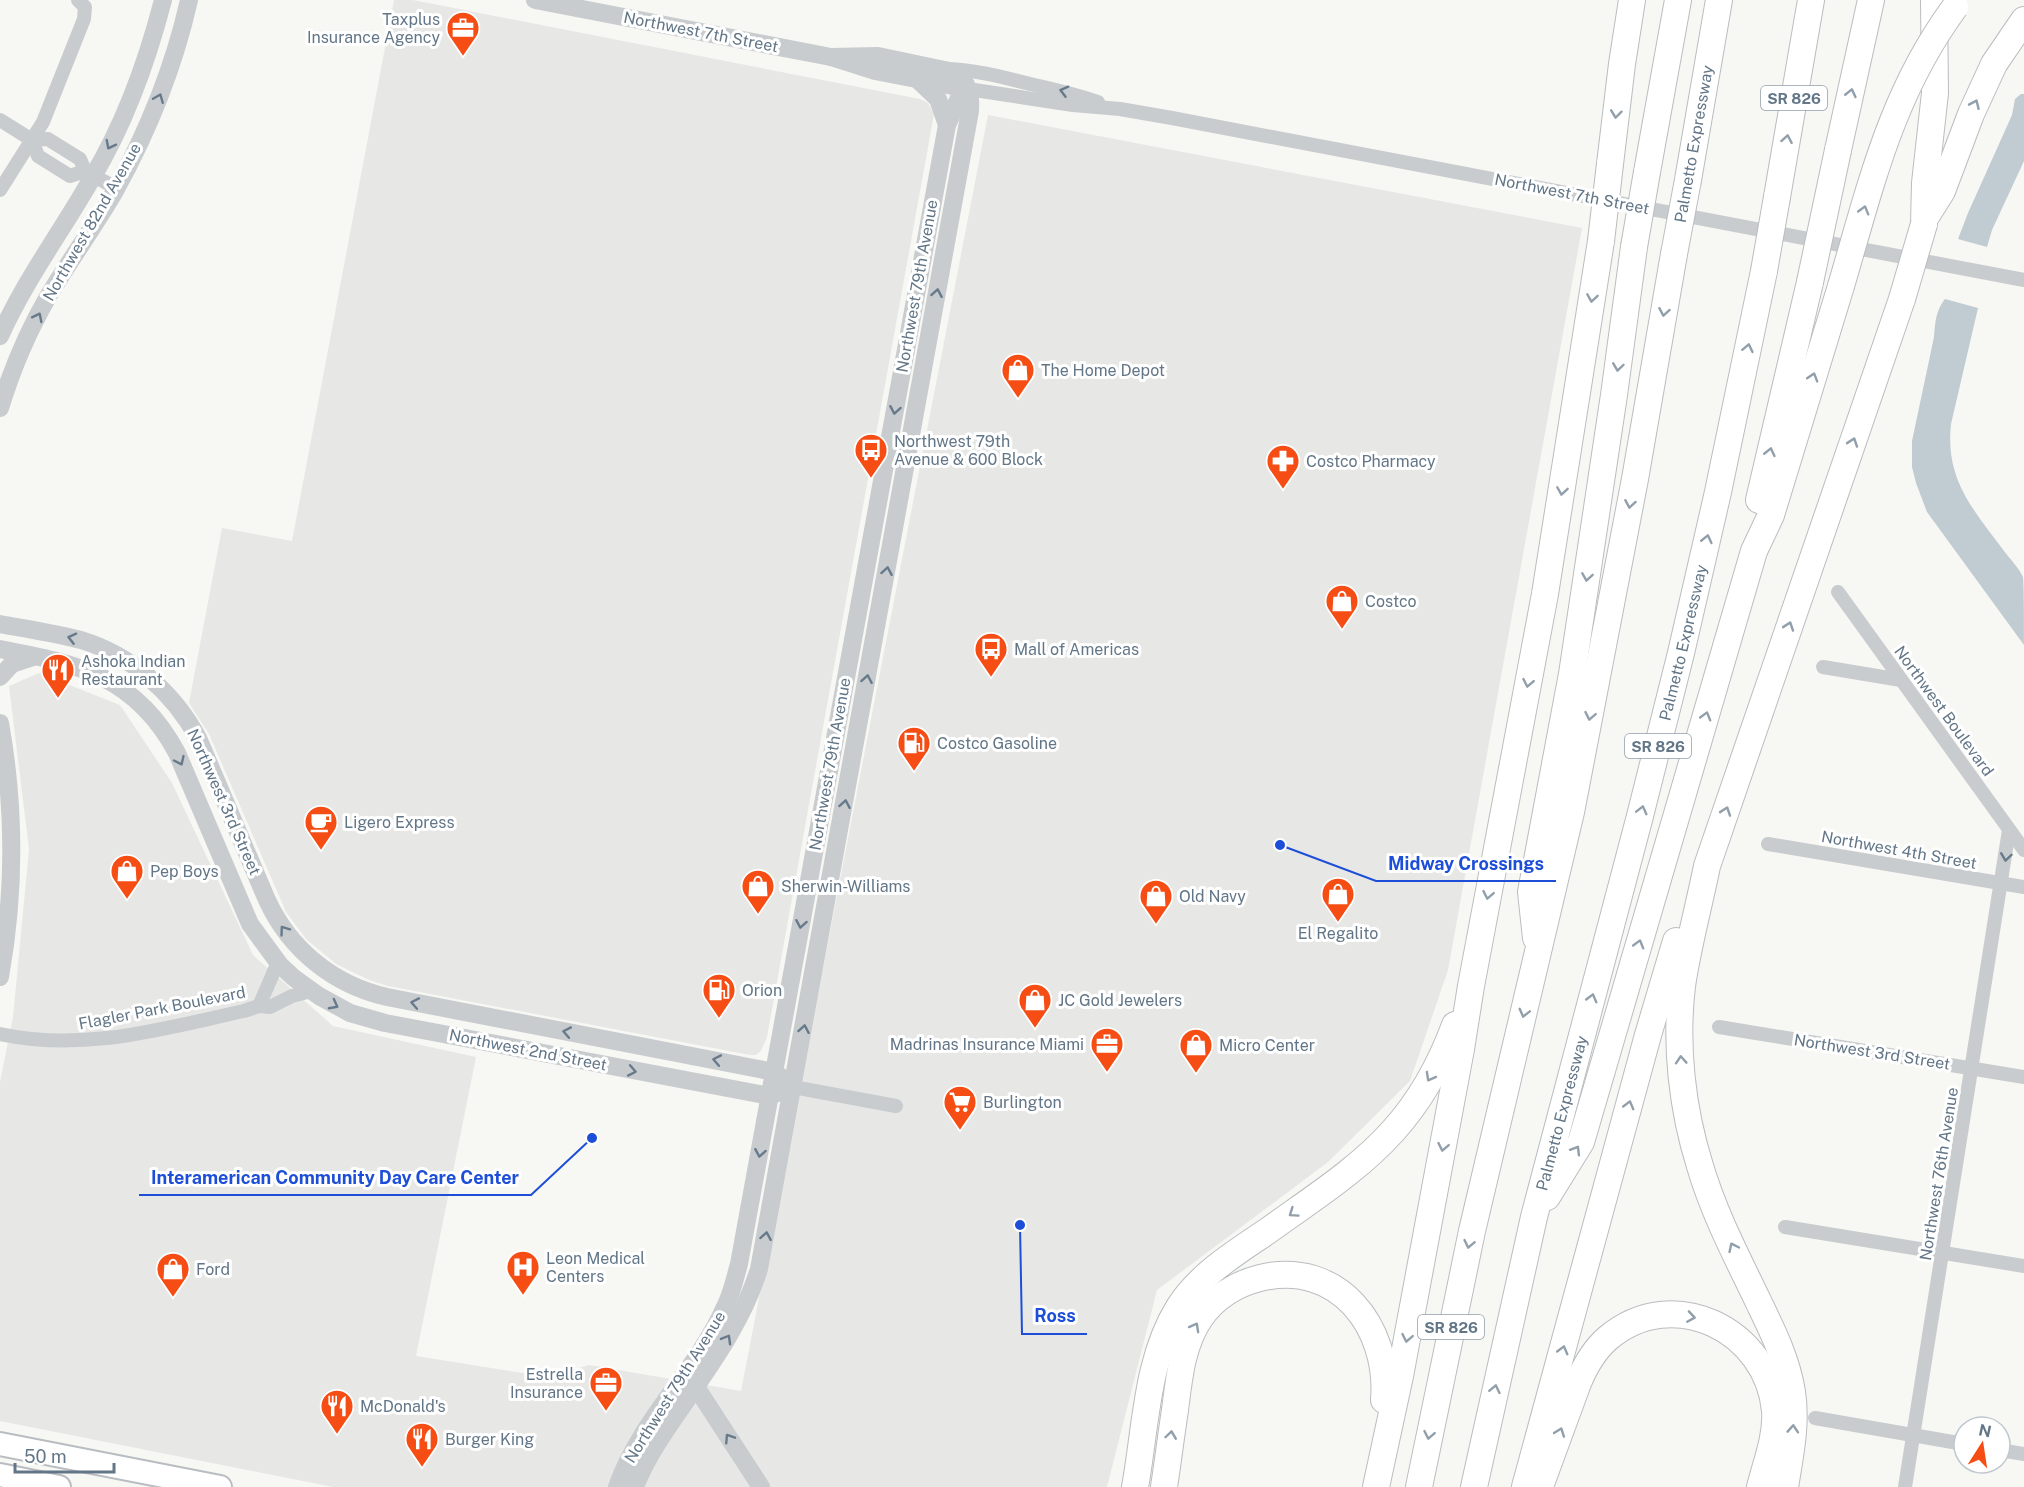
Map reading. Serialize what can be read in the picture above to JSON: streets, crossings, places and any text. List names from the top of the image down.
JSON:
{
  "streets": {
    "highway": ["SR 826", "Palmetto Expressway"],
    "street": [
      "Northwest 7th Street",
      "Northwest 82nd Avenue",
      "Northwest 79th Avenue",
      "Northwest Boulevard",
      "Northwest 3rd Street",
      "Northwest 4th Street",
      "Flagler Park Boulevard",
      "Northwest 2nd Street",
      "Northwest 76th Avenue"
    ]
  },
  "crossings": [
    ["Northwest 7th Street", "Northwest 79th Avenue"],
    ["Northwest 79th Avenue", "Northwest 2nd Street"],
    ["Northwest Boulevard", "Northwest 76th Avenue"],
    ["Northwest 3rd Street", "Flagler Park Boulevard"],
    ["Northwest 3rd Street", "Northwest 2nd Street"],
    ["Northwest 3rd Street", "Northwest 76th Avenue"],
    ["Northwest 4th Street", "Northwest 76th Avenue"],
    ["Flagler Park Boulevard", "Northwest 2nd Street"]
  ],
  "places": {
    "office": ["Taxplus Insurance Agency", "Madrinas Insurance Miami", "Estrella Insurance"],
    "shop": [
      "The Home Depot",
      "Costco",
      "Pep Boys",
      "Sherwin-Williams",
      "El Regalito",
      "Old Navy",
      "JC Gold Jewelers",
      "Micro Center",
      "Ford"
    ],
    "bus stop": ["Northwest 79th Avenue & 600 Block", "Mall of Americas"],
    "pharmacy": ["Costco Pharmacy"],
    "restaurant": ["Ashoka Indian Restaurant", "McDonald's", "Burger King"],
    "fuel station": ["Costco Gasoline", "Orion"],
    "other": ["Midway Crossings", "Interamerican Community Day Care Center", "Ross"],
    "cafe": ["Ligero Express"],
    "supermarket": ["Burlington"],
    "hospital": ["Leon Medical Centers"]
  },
  "scale_bar": "50 m",
  "north": "top"
}
